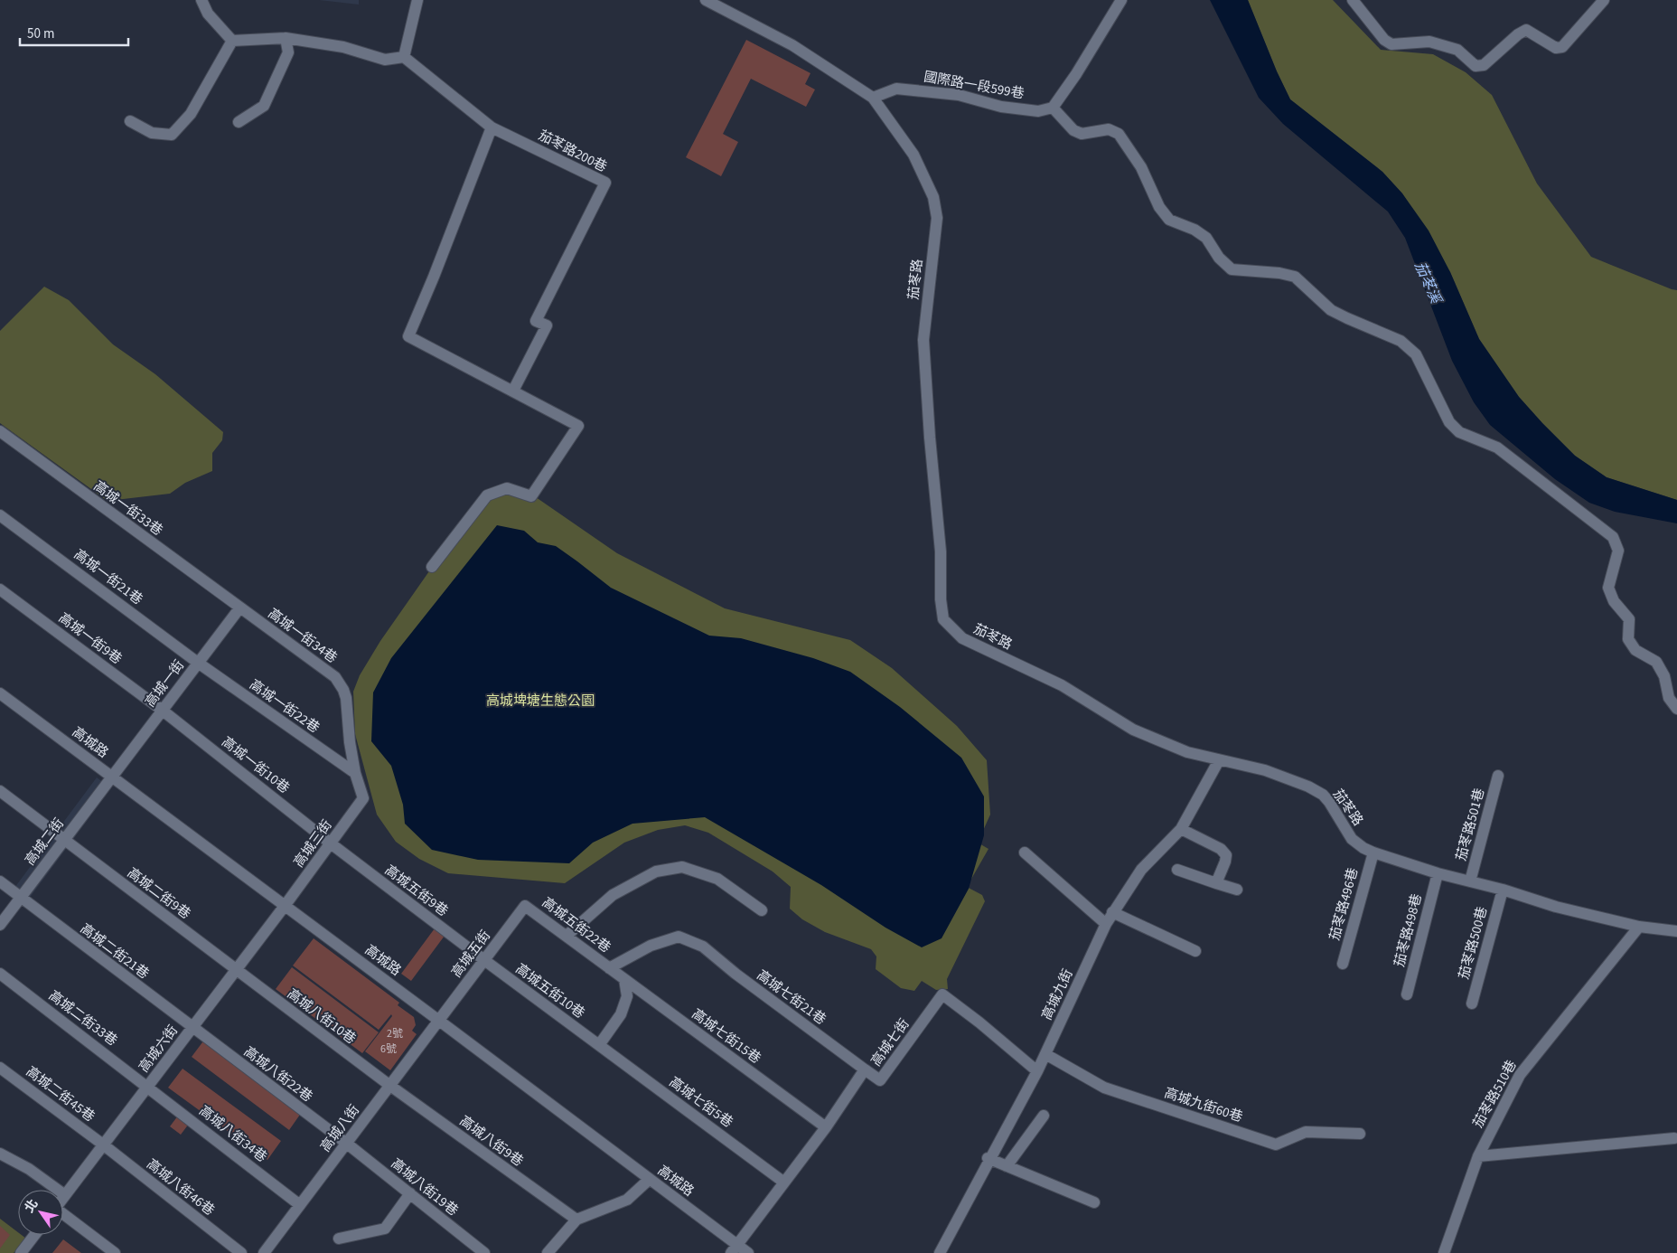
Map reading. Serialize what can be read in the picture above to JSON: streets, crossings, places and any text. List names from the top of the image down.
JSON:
{
  "streets": {
    "street": [
      "國際路一段599巷",
      "茄苳路200巷",
      "茄苳路",
      "高城一街33巷",
      "高城一街21巷",
      "高城一街34巷",
      "高城一街9巷",
      "高城一街",
      "高城一街22巷",
      "高城路",
      "高城一街10巷",
      "茄苳路501巷",
      "高城二街",
      "高城三街",
      "高城五街9巷",
      "高城二街9巷",
      "茄苳路496巷",
      "高城五街22巷",
      "茄苳路498巷",
      "茄苳路500巷",
      "高城二街21巷",
      "高城五街",
      "高城五街10巷",
      "高城九街",
      "高城七街21巷",
      "高城八街10巷",
      "高城二街33巷",
      "高城七街15巷",
      "高城七街",
      "高城六街",
      "高城八街22巷",
      "高城二街45巷",
      "茄苳路510巷",
      "高城七街5巷",
      "高城九街60巷",
      "高城八街",
      "高城八街34巷",
      "高城八街9巷",
      "高城八街46巷",
      "高城八街19巷"
    ]
  },
  "crossings": [
    ["國際路一段599巷", "茄苳路"],
    ["茄苳路", "茄苳路501巷"],
    ["茄苳路", "茄苳路496巷"],
    ["茄苳路", "茄苳路498巷"],
    ["茄苳路", "茄苳路500巷"],
    ["茄苳路", "高城九街"],
    ["茄苳路", "茄苳路510巷"],
    ["高城一街33巷", "高城一街34巷"],
    ["高城一街33巷", "高城一街"],
    ["高城一街21巷", "高城一街"],
    ["高城一街21巷", "高城一街22巷"],
    ["高城一街34巷", "高城一街"],
    ["高城一街34巷", "高城一街22巷"],
    ["高城一街34巷", "高城三街"],
    ["高城一街9巷", "高城一街"],
    ["高城一街9巷", "高城一街10巷"],
    ["高城一街", "高城一街22巷"],
    ["高城一街", "高城路"],
    ["高城一街", "高城一街10巷"],
    ["高城一街", "高城二街"],
    ["高城路", "高城二街"],
    ["高城路", "高城三街"],
    ["高城路", "高城五街"],
    ["高城路", "高城七街"],
    ["高城路", "高城六街"],
    ["高城路", "高城八街"],
    ["高城一街10巷", "高城三街"],
    ["高城一街10巷", "高城五街9巷"],
    ["高城二街", "高城二街9巷"],
    ["高城二街", "高城二街21巷"],
    ["高城三街", "高城五街9巷"],
    ["高城三街", "高城六街"],
    ["高城五街9巷", "高城五街"],
    ["高城五街9巷", "高城五街10巷"],
    ["高城二街9巷", "高城八街10巷"],
    ["高城二街9巷", "高城六街"],
    ["高城五街22巷", "高城五街"],
    ["高城五街22巷", "高城七街21巷"],
    ["高城五街22巷", "高城七街15巷"],
    ["高城二街21巷", "高城六街"],
    ["高城二街21巷", "高城八街22巷"],
    ["高城五街", "高城五街10巷"],
    ["高城五街", "高城八街"],
    ["高城五街10巷", "高城七街5巷"],
    ["高城九街", "高城七街"],
    ["高城九街", "高城九街60巷"],
    ["高城七街21巷", "高城七街15巷"],
    ["高城七街21巷", "高城七街"],
    ["高城八街10巷", "高城六街"],
    ["高城八街10巷", "高城八街"],
    ["高城八街10巷", "高城八街9巷"],
    ["高城二街33巷", "高城六街"],
    ["高城二街33巷", "高城八街34巷"],
    ["高城七街15巷", "高城七街"],
    ["高城七街", "高城七街5巷"],
    ["高城六街", "高城八街22巷"],
    ["高城六街", "高城二街45巷"],
    ["高城六街", "高城八街34巷"],
    ["高城六街", "高城八街46巷"],
    ["高城八街22巷", "高城八街"],
    ["高城八街22巷", "高城八街19巷"],
    ["高城二街45巷", "高城八街46巷"],
    ["高城八街", "高城八街34巷"],
    ["高城八街", "高城八街9巷"],
    ["高城八街", "高城八街19巷"]
  ],
  "water": ["茄苳溪"],
  "parks": ["高城埤塘生態公園"],
  "house_numbers": ["2號", "6號"],
  "scale_bar": "50 m",
  "north": "top left"
}
